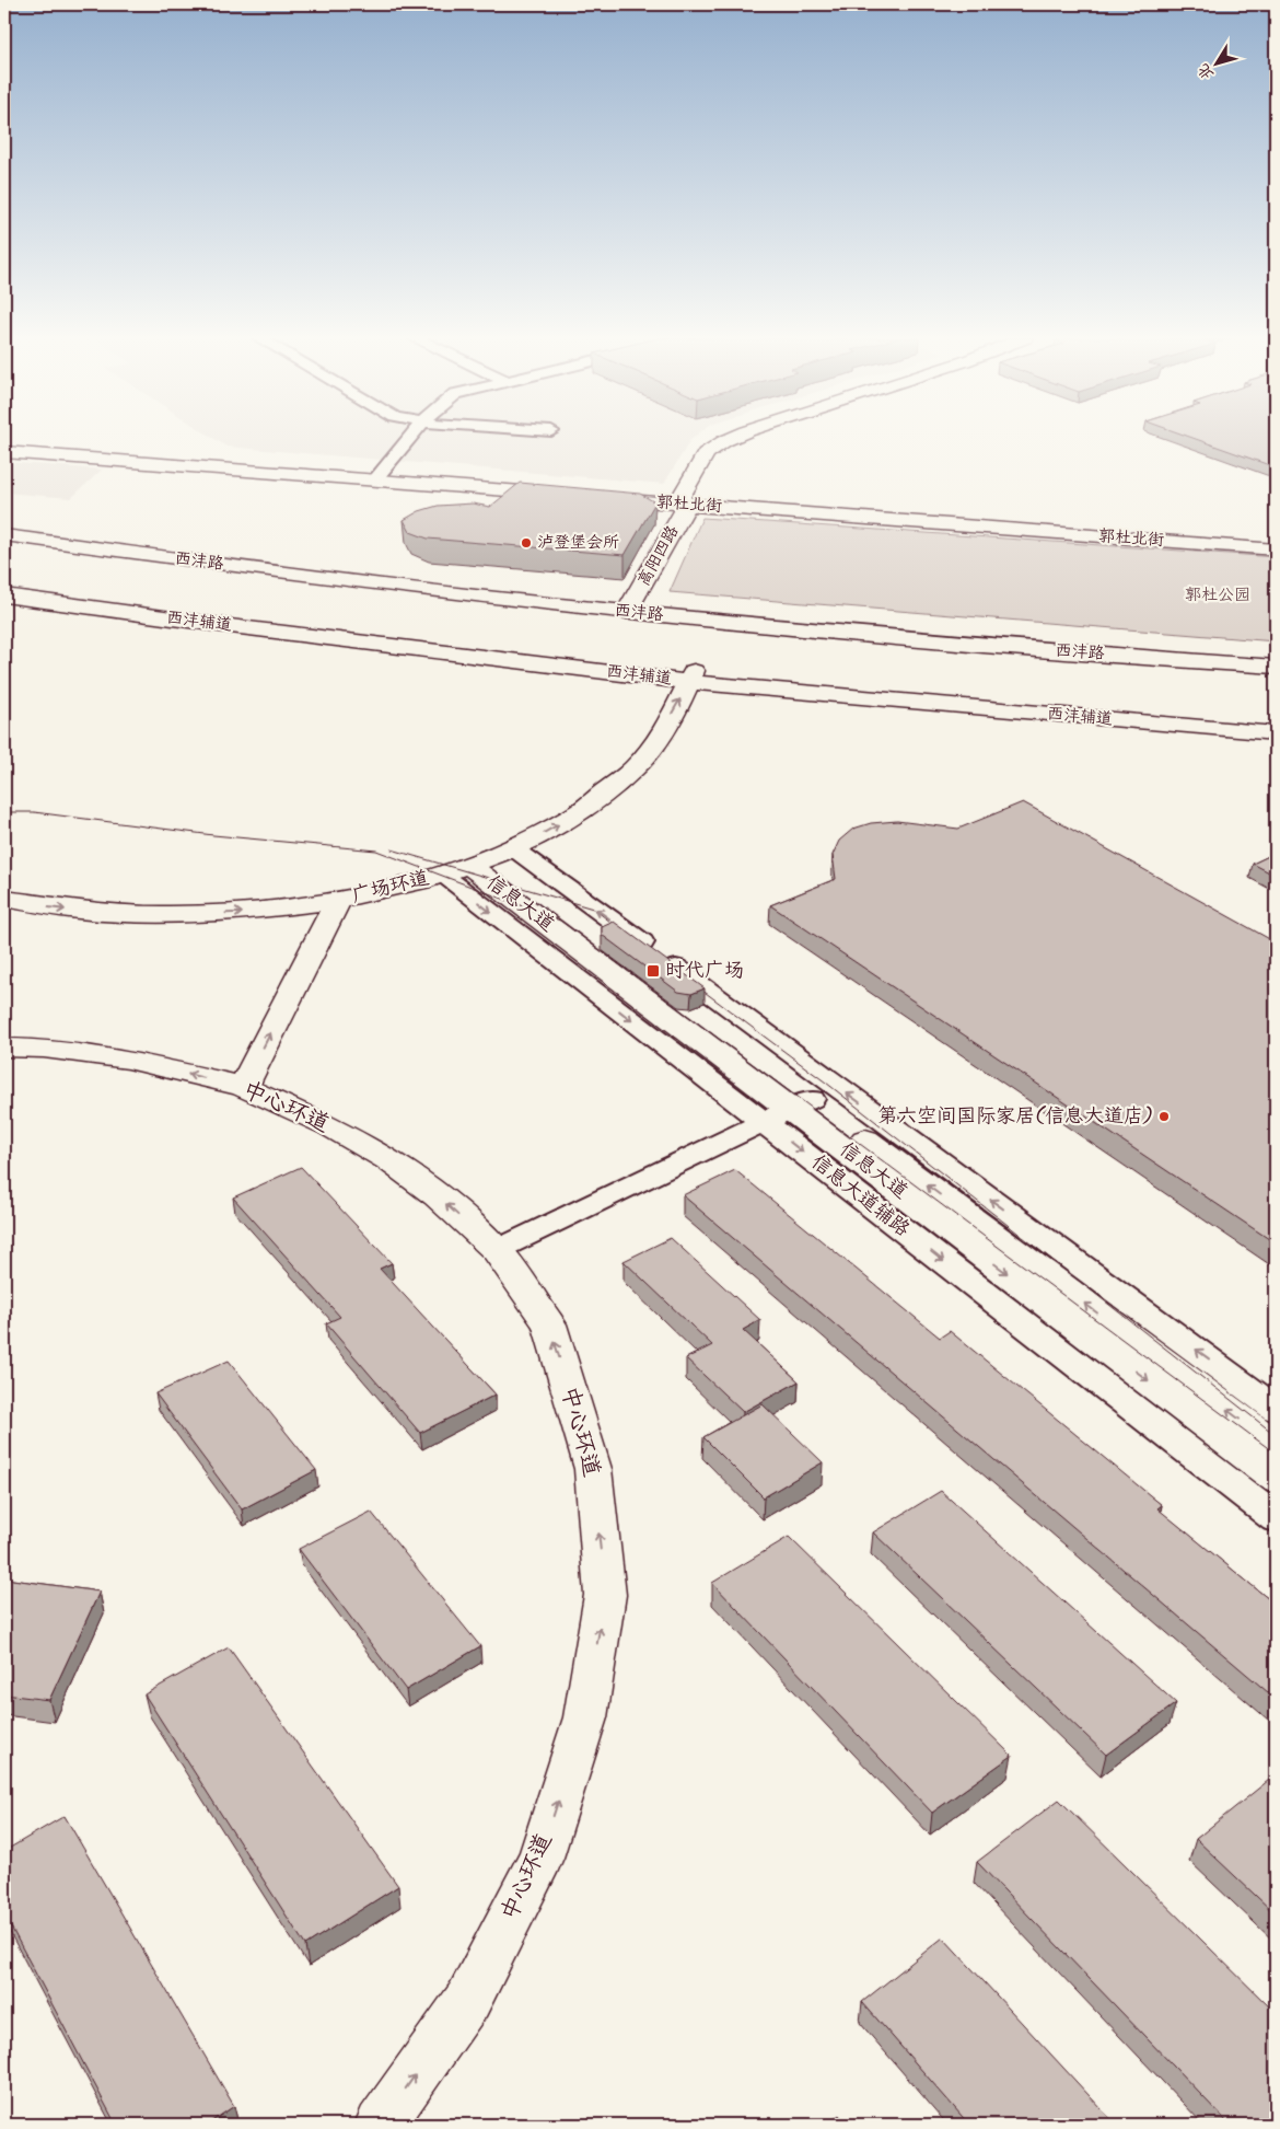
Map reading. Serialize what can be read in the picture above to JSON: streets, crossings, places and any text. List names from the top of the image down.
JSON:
{
  "streets": {
    "main road": [
      "郭杜北街",
      "高阳四路",
      "西沣路",
      "西沣辅道",
      "广场环道",
      "信息大道",
      "中心环道"
    ],
    "street": ["信息大道辅路"]
  },
  "crossings": [
    ["郭杜北街", "高阳四路"],
    ["高阳四路", "西沣路"],
    ["西沣辅道", "广场环道"],
    ["广场环道", "信息大道"],
    ["信息大道", "信息大道辅路"]
  ],
  "one_way": ["广场环道"],
  "parks": ["郭杜公园"],
  "places": {
    "other": ["泸登堡会所", "第六空间国际家居(信息大道店)"],
    "transit": ["时代广场"]
  },
  "north": "bottom left"
}
